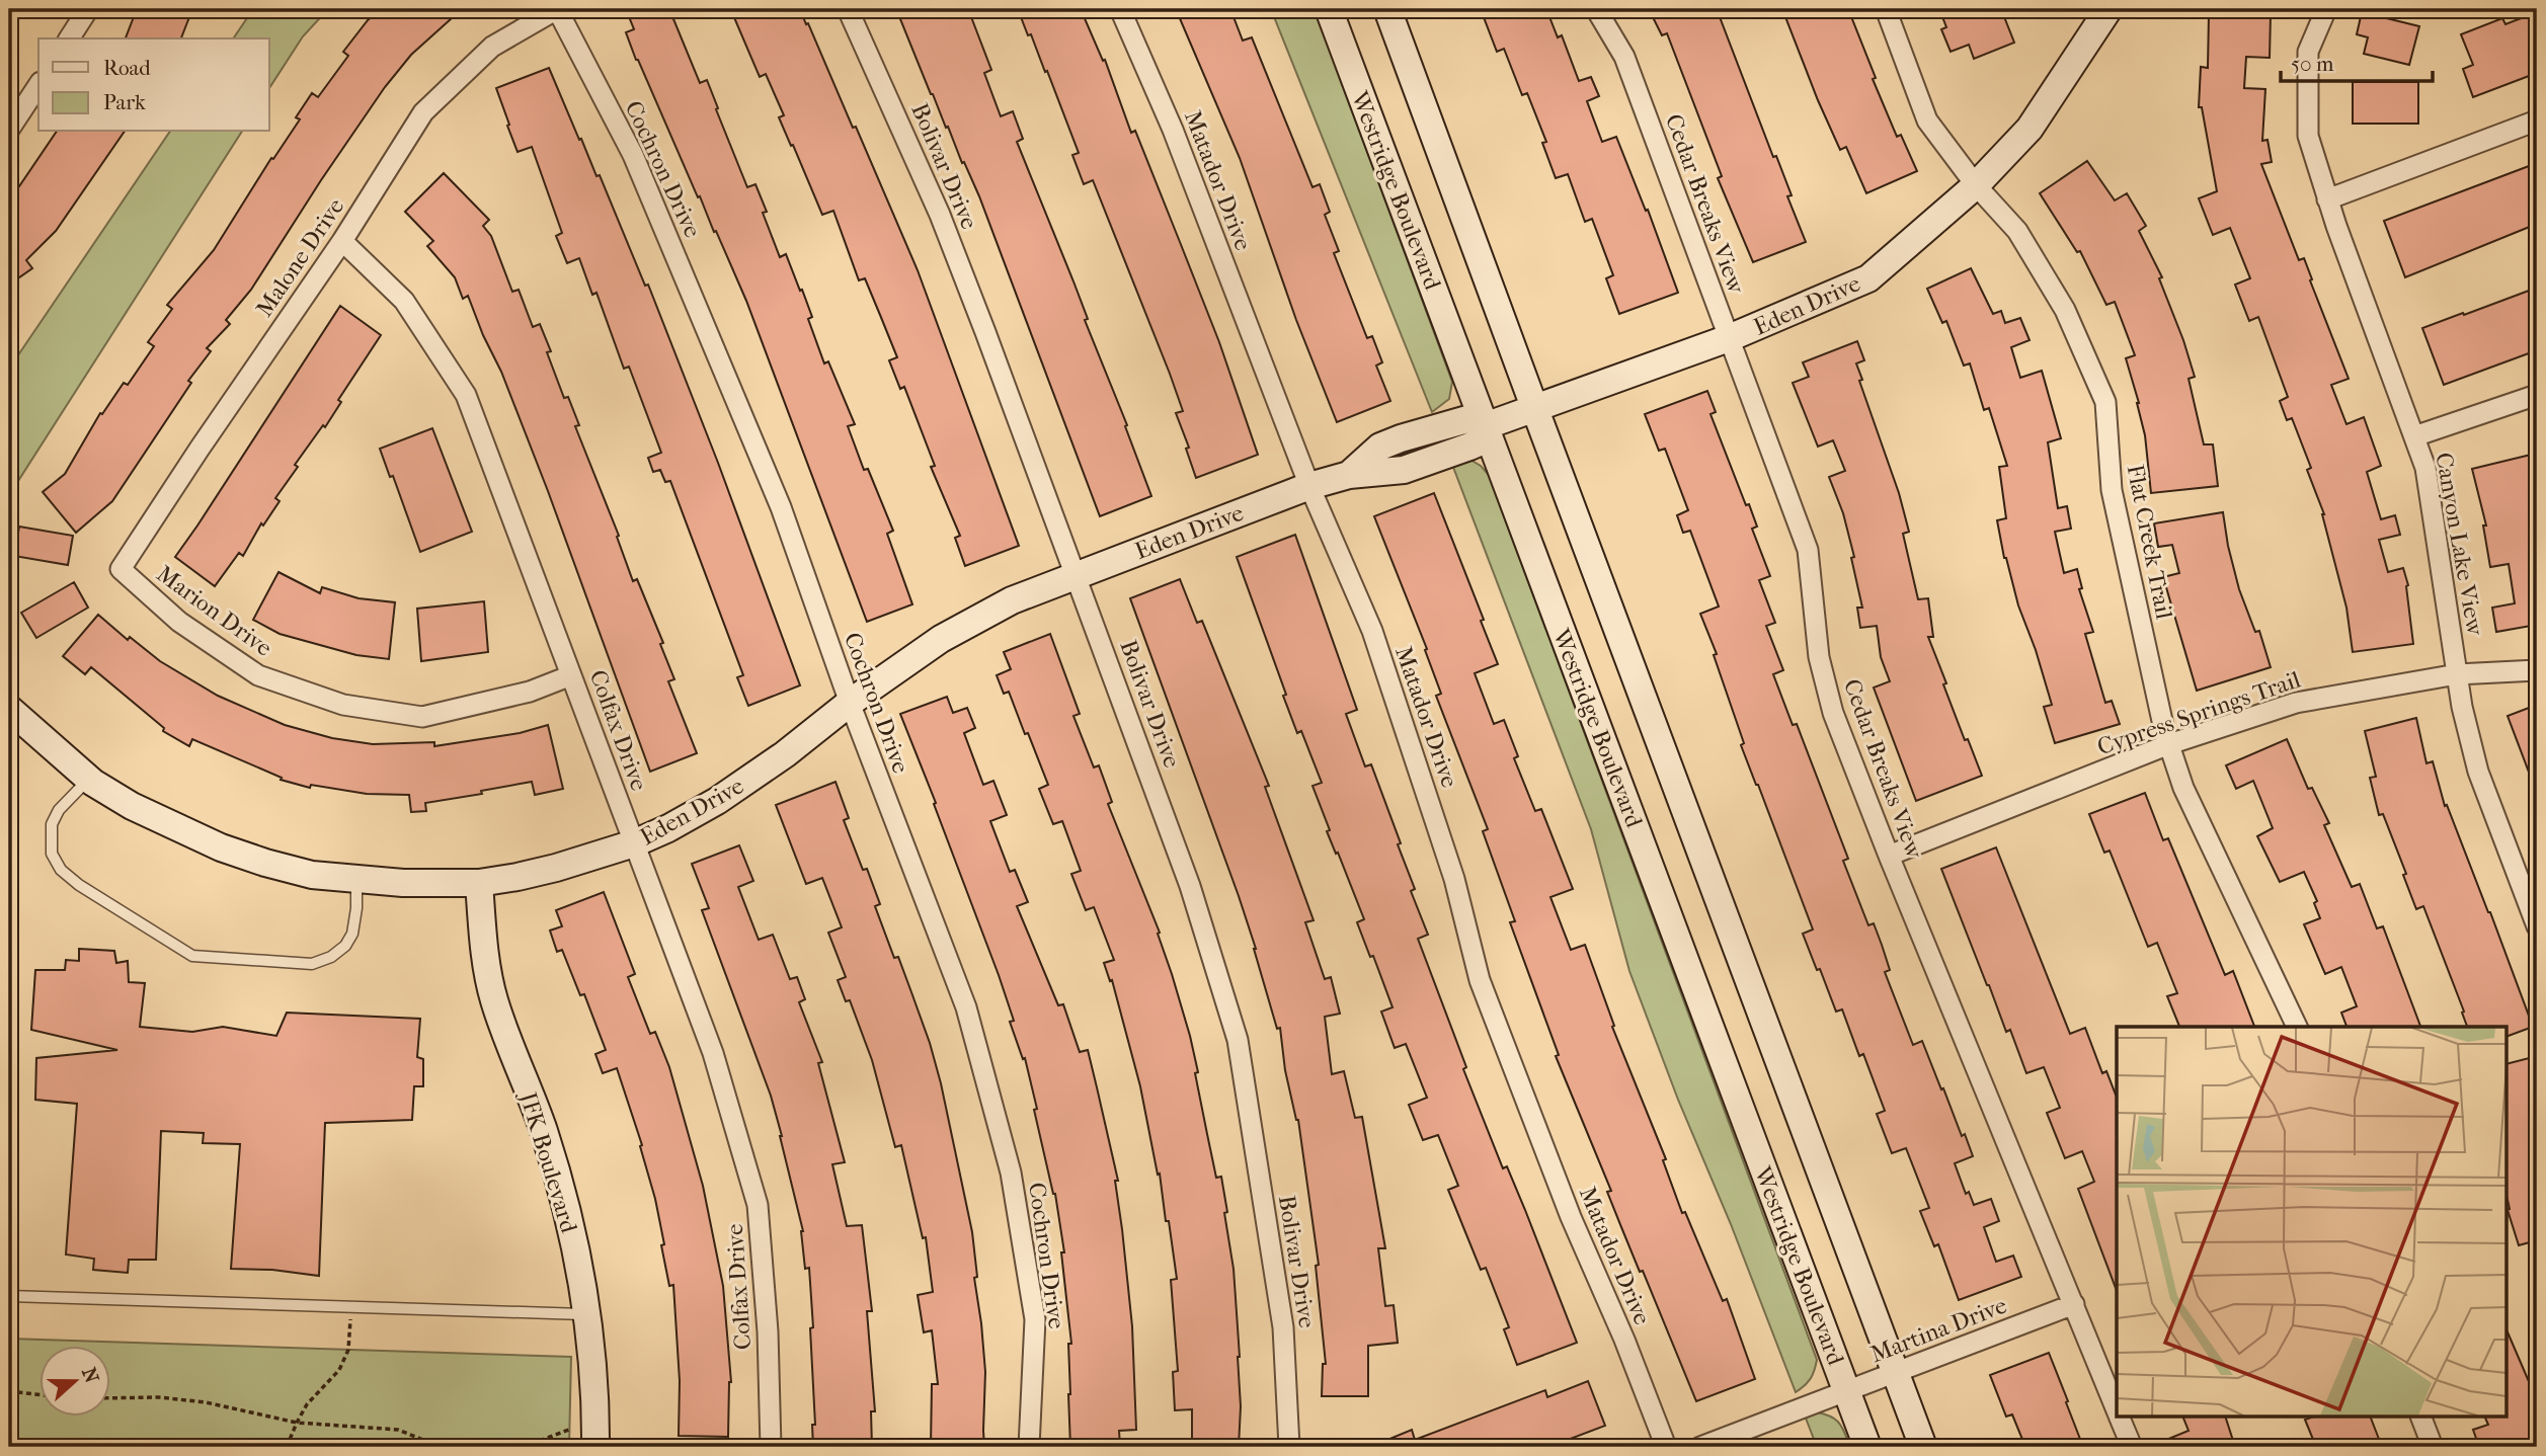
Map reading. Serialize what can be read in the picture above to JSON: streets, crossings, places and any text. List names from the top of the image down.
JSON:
{
  "streets": {
    "main road": ["Westridge Boulevard", "Eden Drive", "JFK Boulevard"],
    "street": [
      "Bolivar Drive",
      "Cochron Drive",
      "Matador Drive",
      "Cedar Breaks View",
      "Malone Drive",
      "Flat Creek Trail",
      "Canyon Lake View",
      "Marion Drive",
      "Cypress Springs Trail",
      "Colfax Drive",
      "Martina Drive"
    ]
  },
  "crossings": [
    ["Bolivar Drive", "Eden Drive"],
    ["Cochron Drive", "Malone Drive"],
    ["Cochron Drive", "Eden Drive"],
    ["Matador Drive", "Eden Drive"],
    ["Westridge Boulevard", "Eden Drive"],
    ["Westridge Boulevard", "Martina Drive"],
    ["Cedar Breaks View", "Eden Drive"],
    ["Cedar Breaks View", "Cypress Springs Trail"],
    ["Cedar Breaks View", "Martina Drive"],
    ["Malone Drive", "Marion Drive"],
    ["Malone Drive", "Colfax Drive"],
    ["Eden Drive", "Flat Creek Trail"],
    ["Eden Drive", "Colfax Drive"],
    ["Eden Drive", "JFK Boulevard"],
    ["Flat Creek Trail", "Cypress Springs Trail"],
    ["Canyon Lake View", "Cypress Springs Trail"],
    ["Marion Drive", "Colfax Drive"]
  ],
  "legend": ["Road", "Park"],
  "scale_bar": "50 m",
  "north": "right"
}
